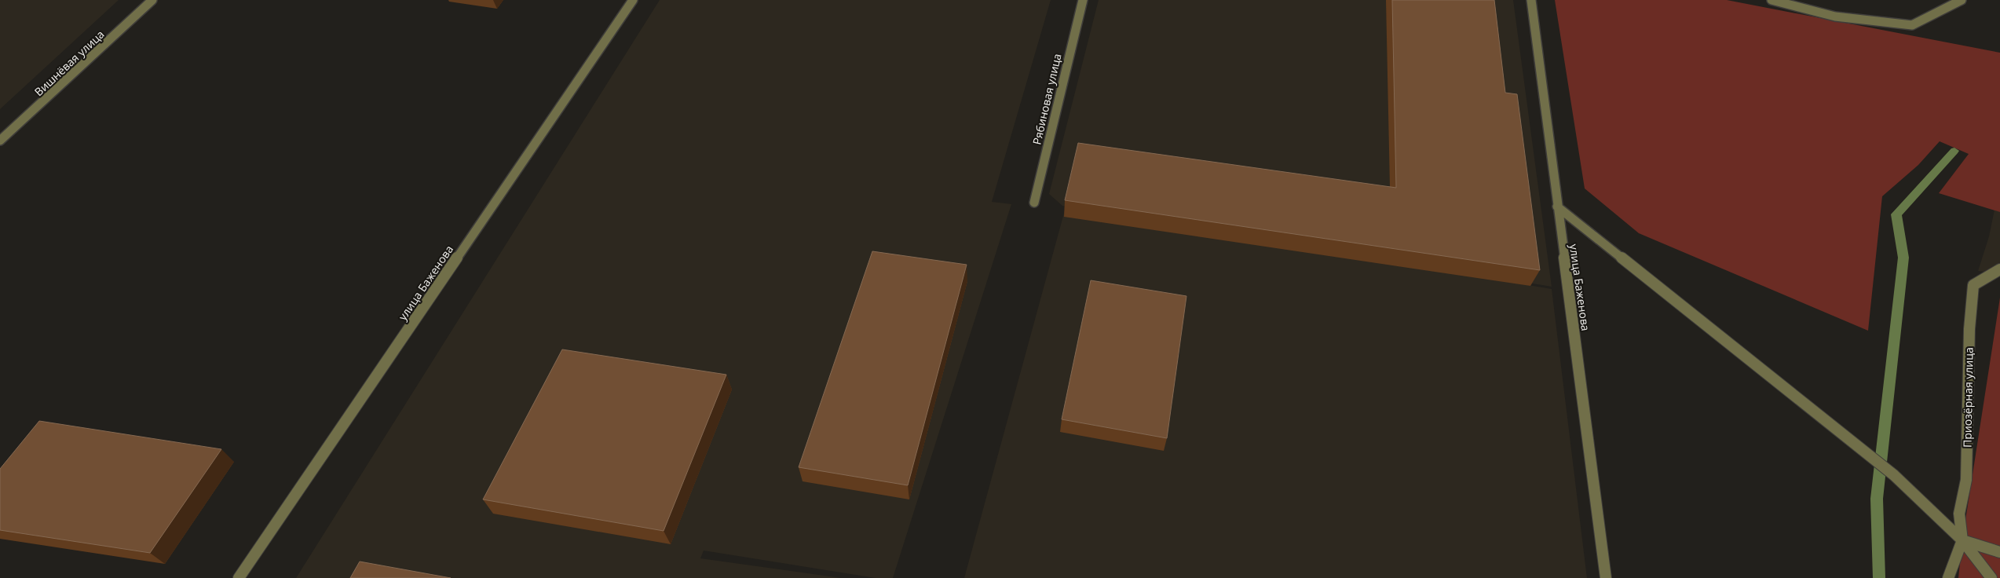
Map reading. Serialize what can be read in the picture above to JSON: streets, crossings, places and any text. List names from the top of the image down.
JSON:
{
  "streets": {
    "street": [
      "Вишнёвая улица",
      "Рябиновая улица",
      "улица Баженова",
      "Приозёрная улица"
    ]
  }
}
